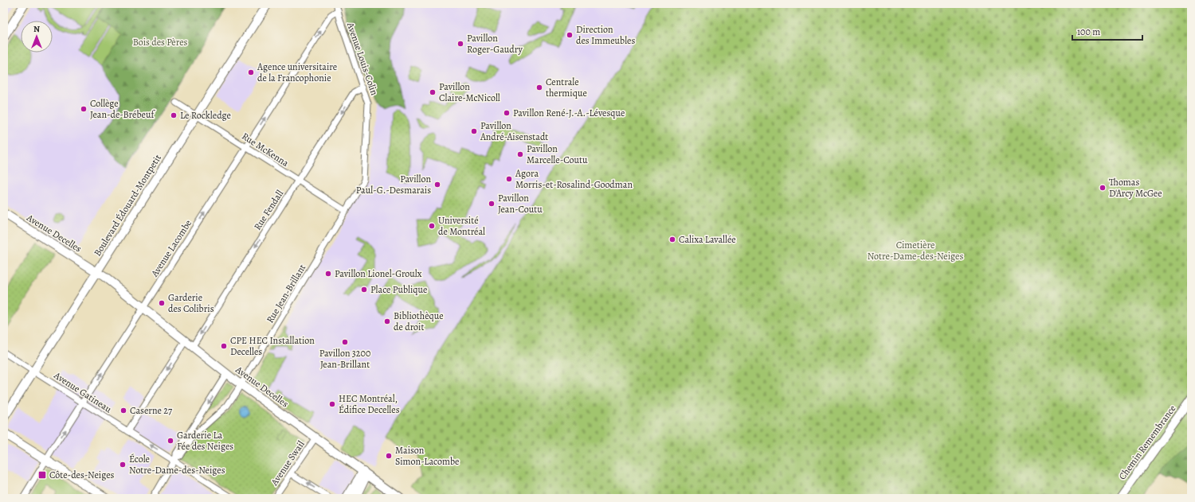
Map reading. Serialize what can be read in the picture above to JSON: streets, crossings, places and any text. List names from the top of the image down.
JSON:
{
  "streets": {
    "street": [
      "Avenue Louis-Colin",
      "Rue McKenna",
      "Boulevard Édouard-Montpetit",
      "Rue Fendall",
      "Avenue Decelles",
      "Avenue Lacombe",
      "Rue Jean-Brillant",
      "Avenue Gatineau",
      "Chemin Remembrance",
      "Avenue Swail"
    ]
  },
  "crossings": [
    ["Avenue Louis-Colin", "Rue McKenna"],
    ["Avenue Louis-Colin", "Rue Fendall"],
    ["Avenue Louis-Colin", "Avenue Lacombe"],
    ["Avenue Louis-Colin", "Rue Jean-Brillant"],
    ["Rue McKenna", "Boulevard Édouard-Montpetit"],
    ["Rue McKenna", "Rue Fendall"],
    ["Rue McKenna", "Avenue Lacombe"],
    ["Rue McKenna", "Rue Jean-Brillant"],
    ["Boulevard Édouard-Montpetit", "Avenue Decelles"],
    ["Boulevard Édouard-Montpetit", "Avenue Gatineau"],
    ["Rue Fendall", "Avenue Decelles"],
    ["Avenue Decelles", "Avenue Lacombe"],
    ["Avenue Decelles", "Rue Jean-Brillant"],
    ["Avenue Decelles", "Avenue Swail"],
    ["Avenue Lacombe", "Avenue Gatineau"],
    ["Rue Jean-Brillant", "Avenue Gatineau"]
  ],
  "one_way": ["Rue Fendall", "Avenue Lacombe"],
  "parks": ["Bois des Pères", "Cimetière Notre-Dame-des-Neiges"],
  "places": {
    "other": [
      "Direction des Immeubles",
      "Pavillon Roger-Gaudry",
      "Agence universitaire de la Francophonie",
      "Centrale thermique",
      "Pavillon Claire-McNicoll",
      "Collège Jean-de-Brébeuf",
      "Pavillon René-J.-A.-Lévesque",
      "Le Rockledge",
      "Pavillon André-Aisenstadt",
      "Pavillon Marcelle-Coutu",
      "Agora Morris-et-Rosalind-Goodman",
      "Pavillon Paul-G.-Desmarais",
      "Thomas D'Arcy McGee",
      "Pavillon Jean-Coutu",
      "Université de Montréal",
      "Calixa Lavallée",
      "Pavillon Lionel-Groulx",
      "Place Publique",
      "Garderie des Colibris",
      "Bibliothèque de droit",
      "Pavillon 3200 Jean-Brillant",
      "CPE HEC Installation Decelles",
      "HEC Montréal, Édifice Decelles",
      "Caserne 27",
      "Garderie La Fée des Neiges",
      "Maison Simon-Lacombe",
      "École Notre-Dame-des-Neiges"
    ],
    "transit": ["Côte-des-Neiges"]
  },
  "scale_bar": "100 m",
  "north": "top"
}
